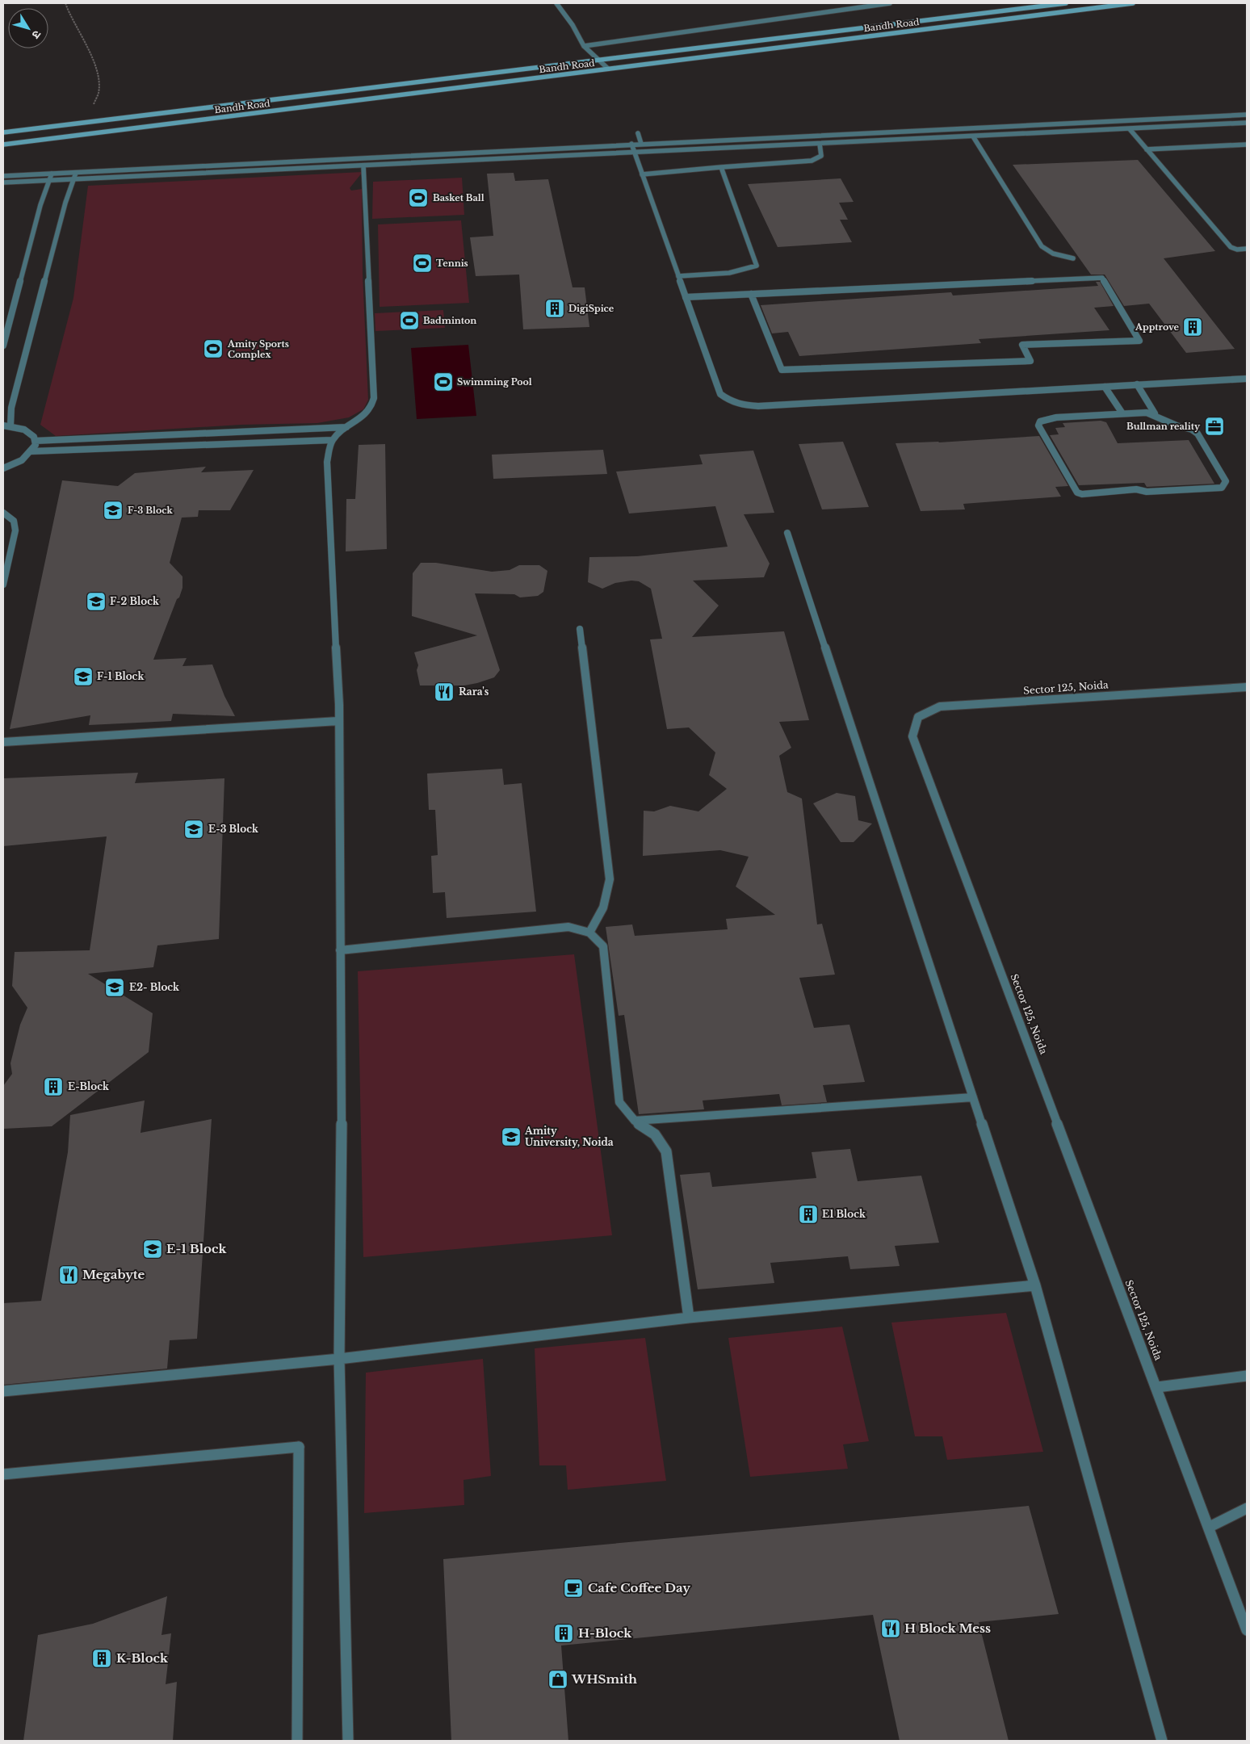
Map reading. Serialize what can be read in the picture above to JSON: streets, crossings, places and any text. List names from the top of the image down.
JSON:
{
  "streets": {
    "main road": ["Bandh Road"],
    "street": ["Sector 125, Noida"]
  },
  "places": {
    "sports": [
      "Basket Ball",
      "Tennis",
      "Badminton",
      "Amity Sports Complex",
      "Swimming Pool"
    ],
    "building": [
      "DigiSpice",
      "Apptrove",
      "E-Block",
      "E1 Block",
      "H-Block",
      "K-Block"
    ],
    "office": ["Bullman reality"],
    "school or university": [
      "F-3 Block",
      "F-2 Block",
      "F-1 Block",
      "E-3 Block",
      "E2- Block",
      "Amity University, Noida",
      "E-1 Block"
    ],
    "restaurant": ["Rara's", "Megabyte", "H Block Mess"],
    "cafe": ["Cafe Coffee Day"],
    "shop": ["WHSmith"]
  },
  "north": "bottom right"
}
